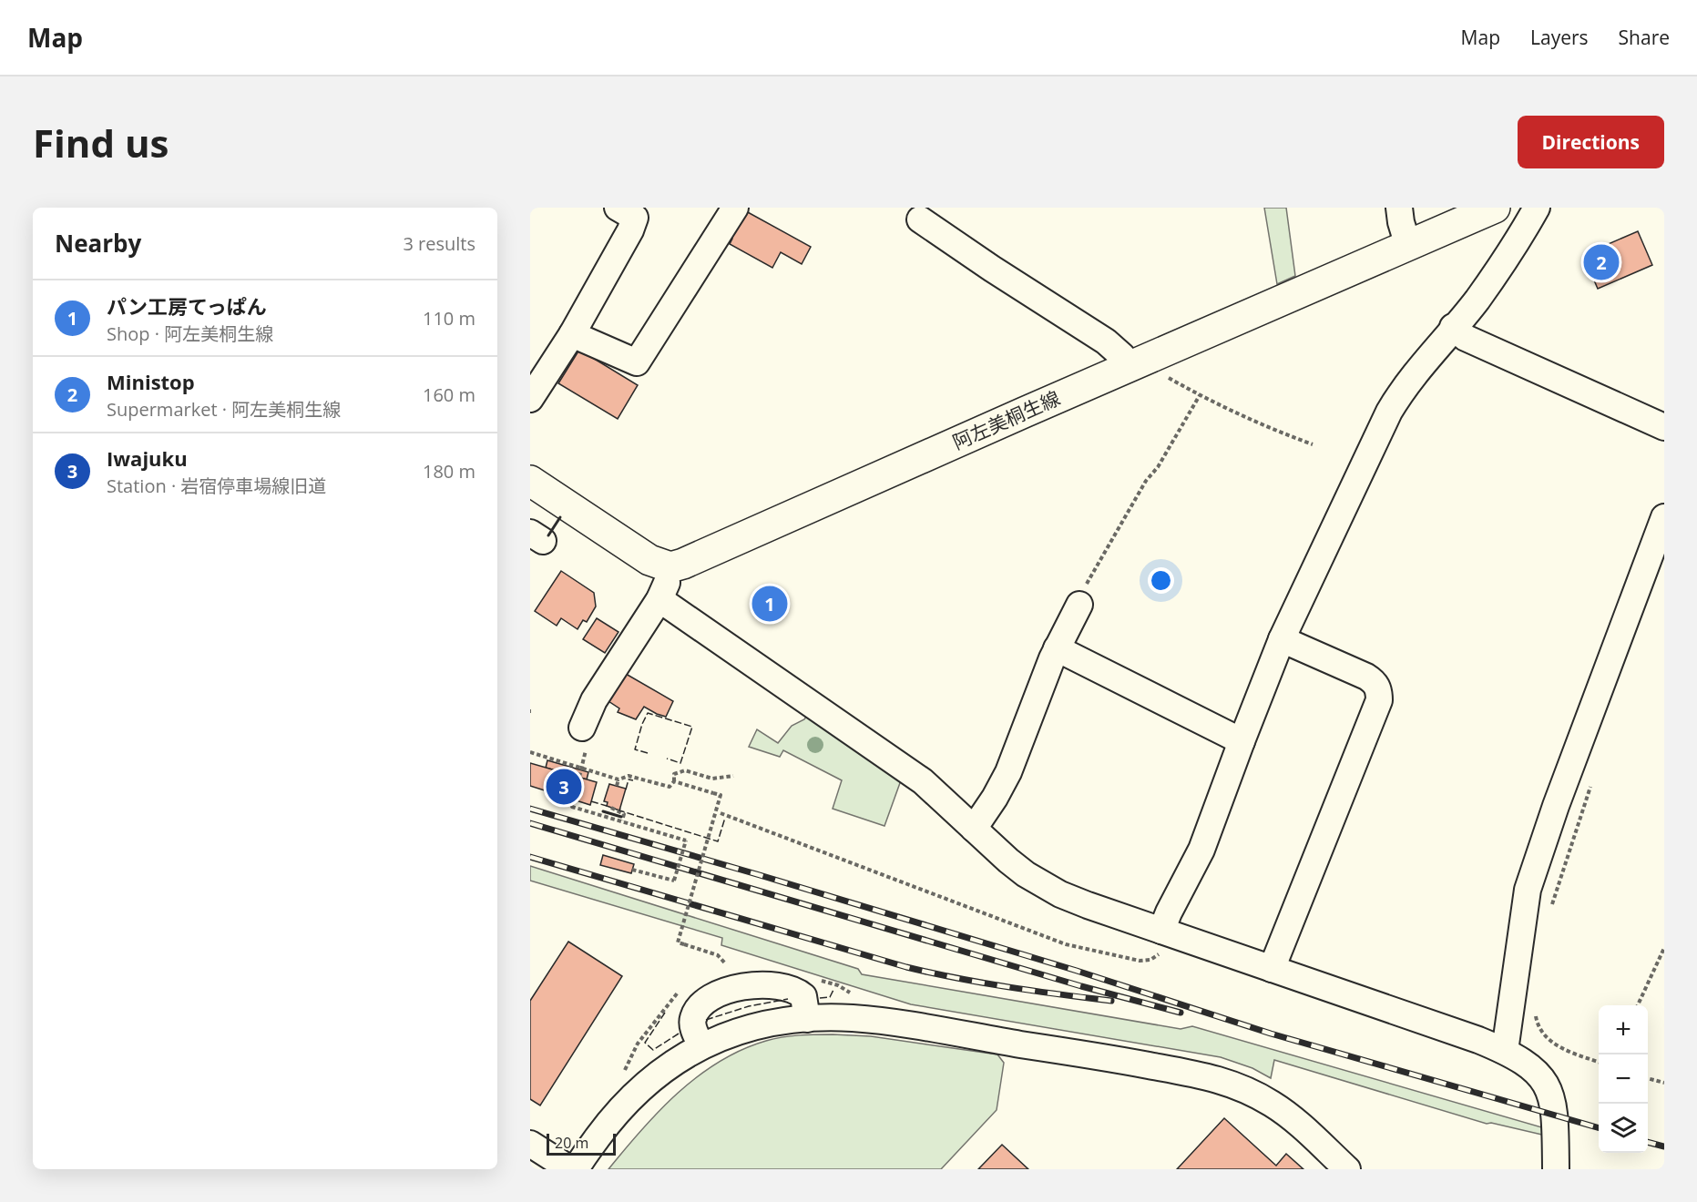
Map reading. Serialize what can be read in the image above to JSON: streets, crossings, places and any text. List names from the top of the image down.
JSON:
{
  "streets": {
    "main road": ["阿左美桐生線"]
  },
  "scale_bar": "20 m",
  "page": {
    "header": "Map",
    "nav": ["Map", "Layers", "Share"],
    "buttons": "Directions",
    "title": "Find us",
    "heading": ["Nearby", "3 results"],
    "pins": ["2", "1", "3"],
    "list": [
      {
        "mark": "1",
        "name": "パン工房てっぱん",
        "note": "Shop · 阿左美桐生線",
        "value": "110 m"
      },
      {
        "mark": "2",
        "name": "Ministop",
        "note": "Supermarket · 阿左美桐生線",
        "value": "160 m"
      },
      {
        "mark": "3",
        "name": "Iwajuku",
        "note": "Station · 岩宿停車場線旧道",
        "value": "180 m"
      }
    ],
    "map_buttons": ["+", "−"],
    "scale": "20 m"
  }
}
